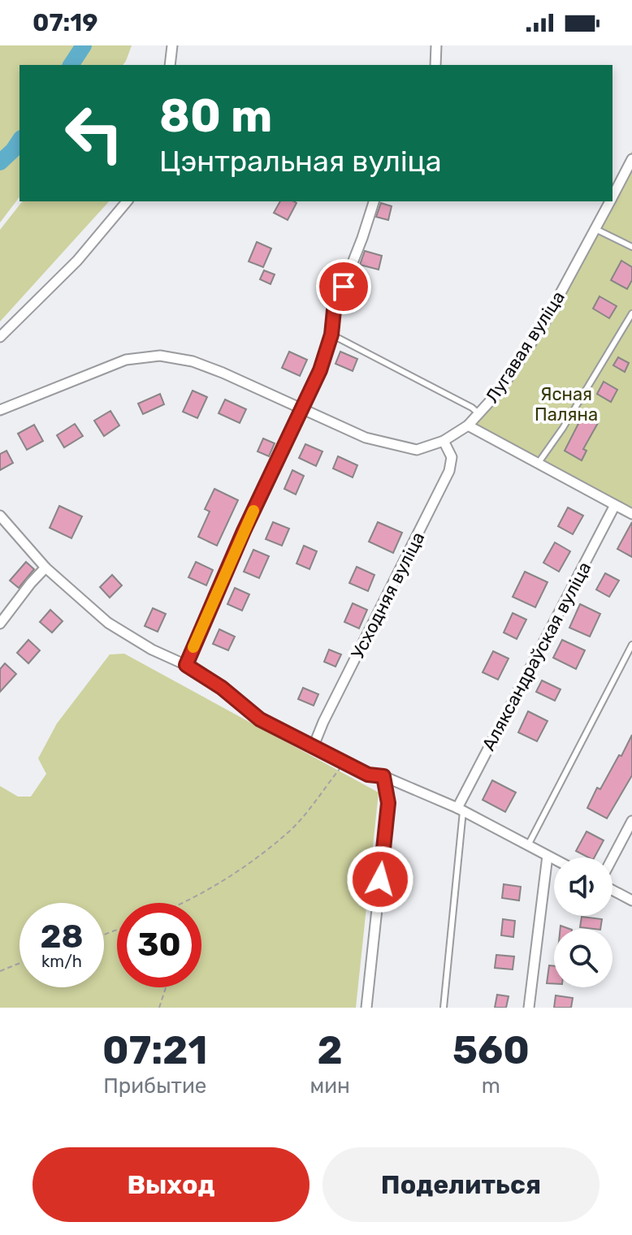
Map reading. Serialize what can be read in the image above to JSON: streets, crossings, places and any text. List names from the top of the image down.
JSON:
{
  "streets": {
    "street": ["Лугавая вуліца", "Усходняя вуліца", "Аляксандраўская вуліца"]
  },
  "crossings": [
    ["Лугавая вуліца", "Усходняя вуліца"]
  ],
  "parks": ["Ясная Паляна"],
  "page": {
    "status": "07:19",
    "turn": ["80 m", "Цэнтральная вуліца"],
    "speed": "28 km/h",
    "limit": "30",
    "eta": [
      "07:21",
      "Прибытие",
      "2",
      "мин",
      "560",
      "m"
    ],
    "buttons": ["Выход", "Поделиться"]
  }
}
